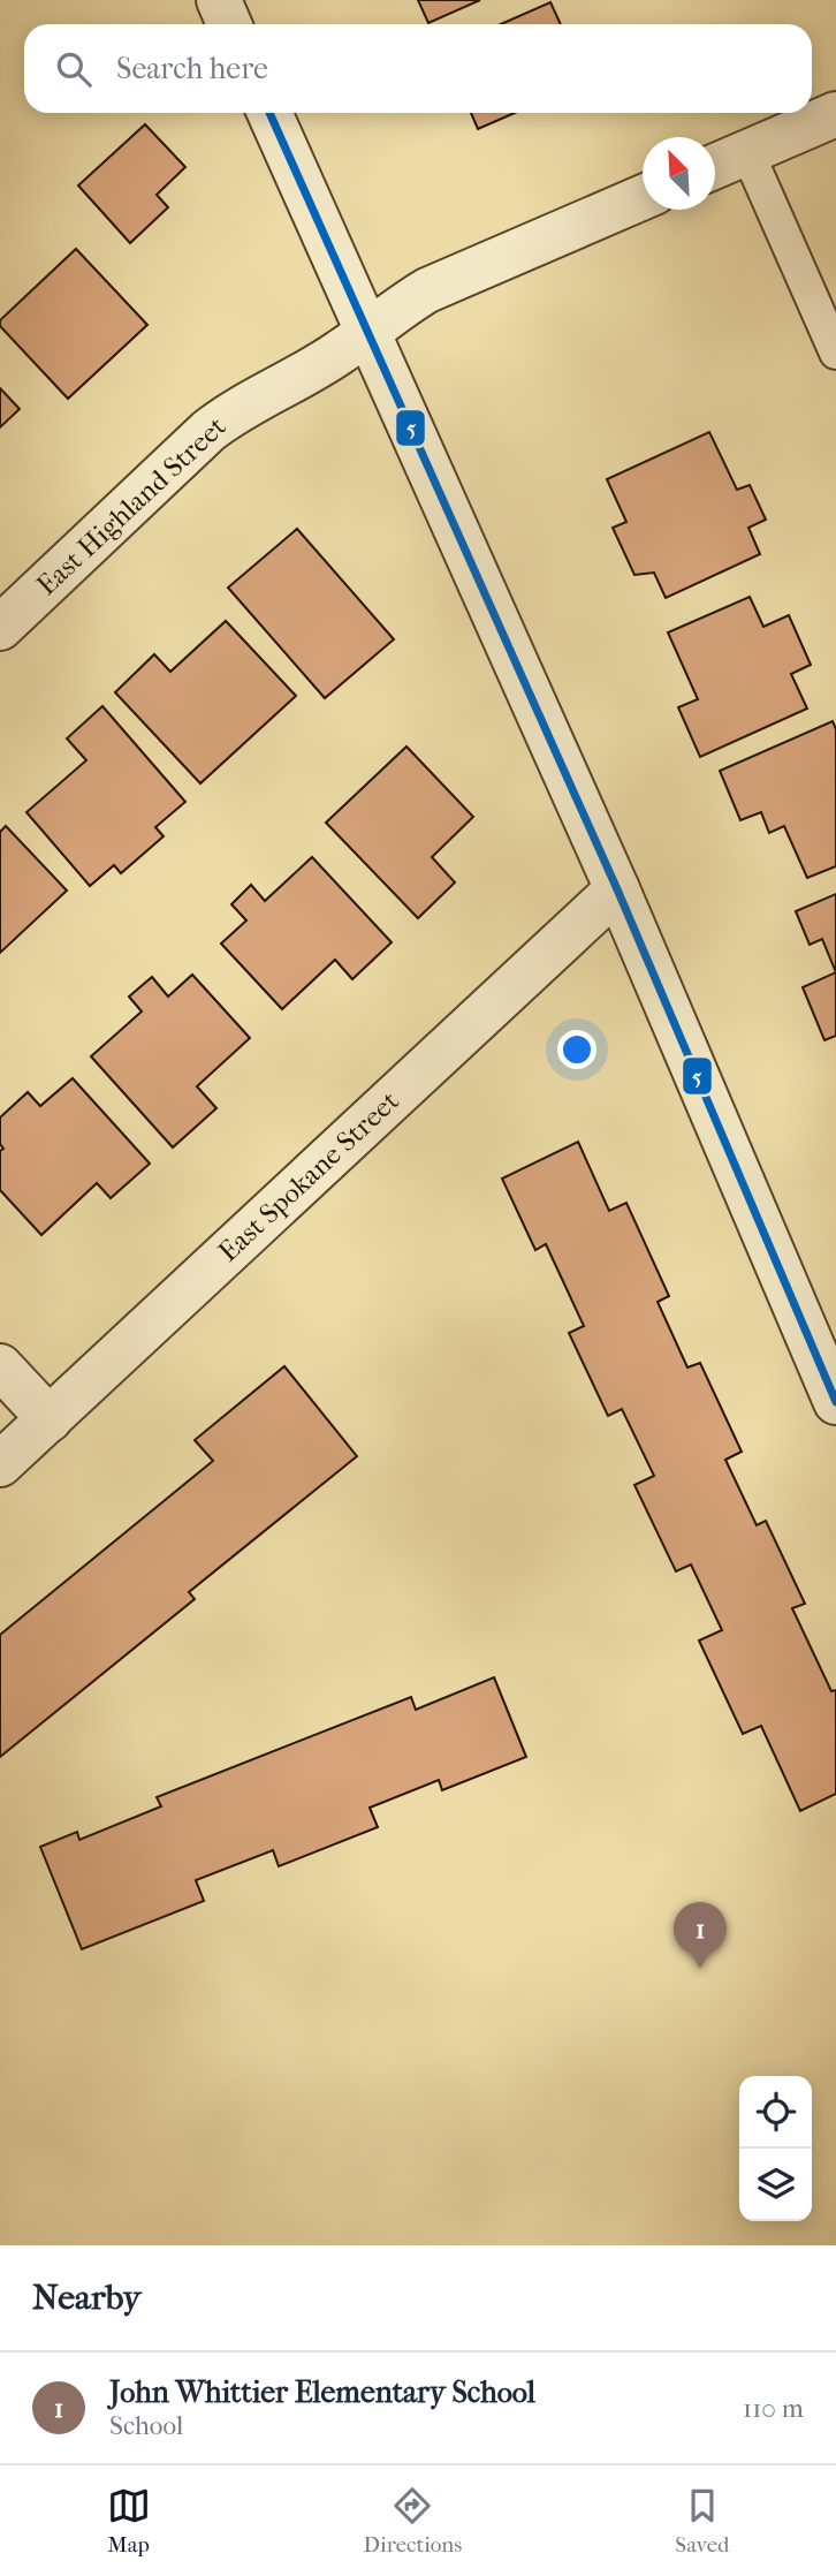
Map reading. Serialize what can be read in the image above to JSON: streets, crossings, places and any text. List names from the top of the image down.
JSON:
{
  "streets": {
    "street": ["East Highland Street", "East Spokane Street"]
  },
  "lines": ["transit line 5"],
  "north": "top left",
  "page": {
    "search": "Search here",
    "pins": "1",
    "heading": "Nearby",
    "list": [
      {
        "mark": "1",
        "name": "John Whittier Elementary School",
        "note": "School",
        "value": "110 m"
      }
    ],
    "nav": ["Map", "Directions", "Saved"]
  }
}
